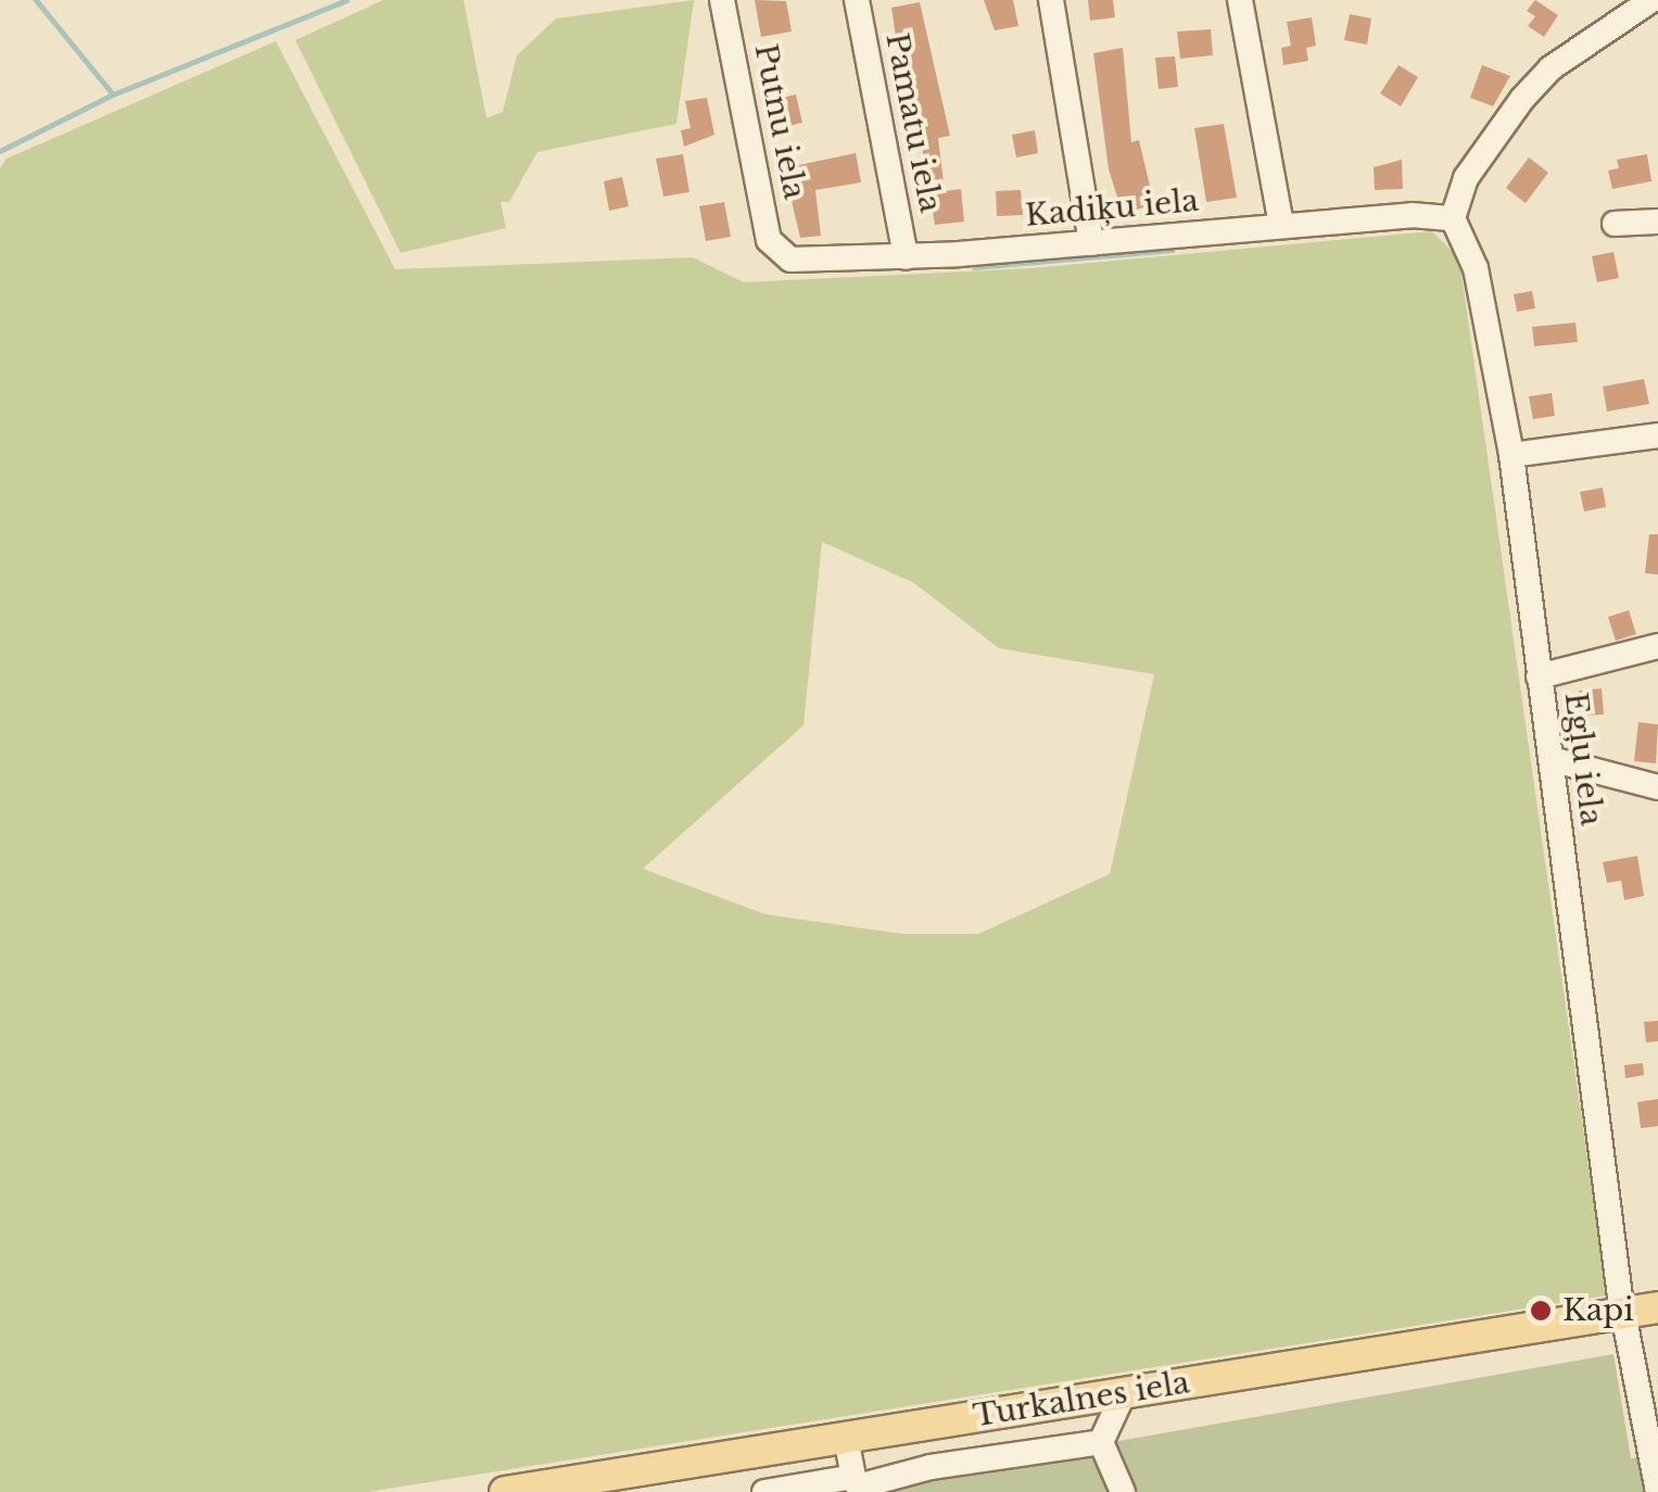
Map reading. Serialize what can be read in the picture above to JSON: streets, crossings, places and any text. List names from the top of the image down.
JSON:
{
  "streets": {
    "main road": ["Turkalnes iela"],
    "street": [
      "Putnu iela",
      "Pamatu iela",
      "Kadiķu iela",
      "Egļu iela"
    ]
  },
  "crossings": [
    ["Putnu iela", "Kadiķu iela"],
    ["Pamatu iela", "Kadiķu iela"],
    ["Kadiķu iela", "Egļu iela"],
    ["Egļu iela", "Turkalnes iela"]
  ],
  "places": ["Kapi"]
}
